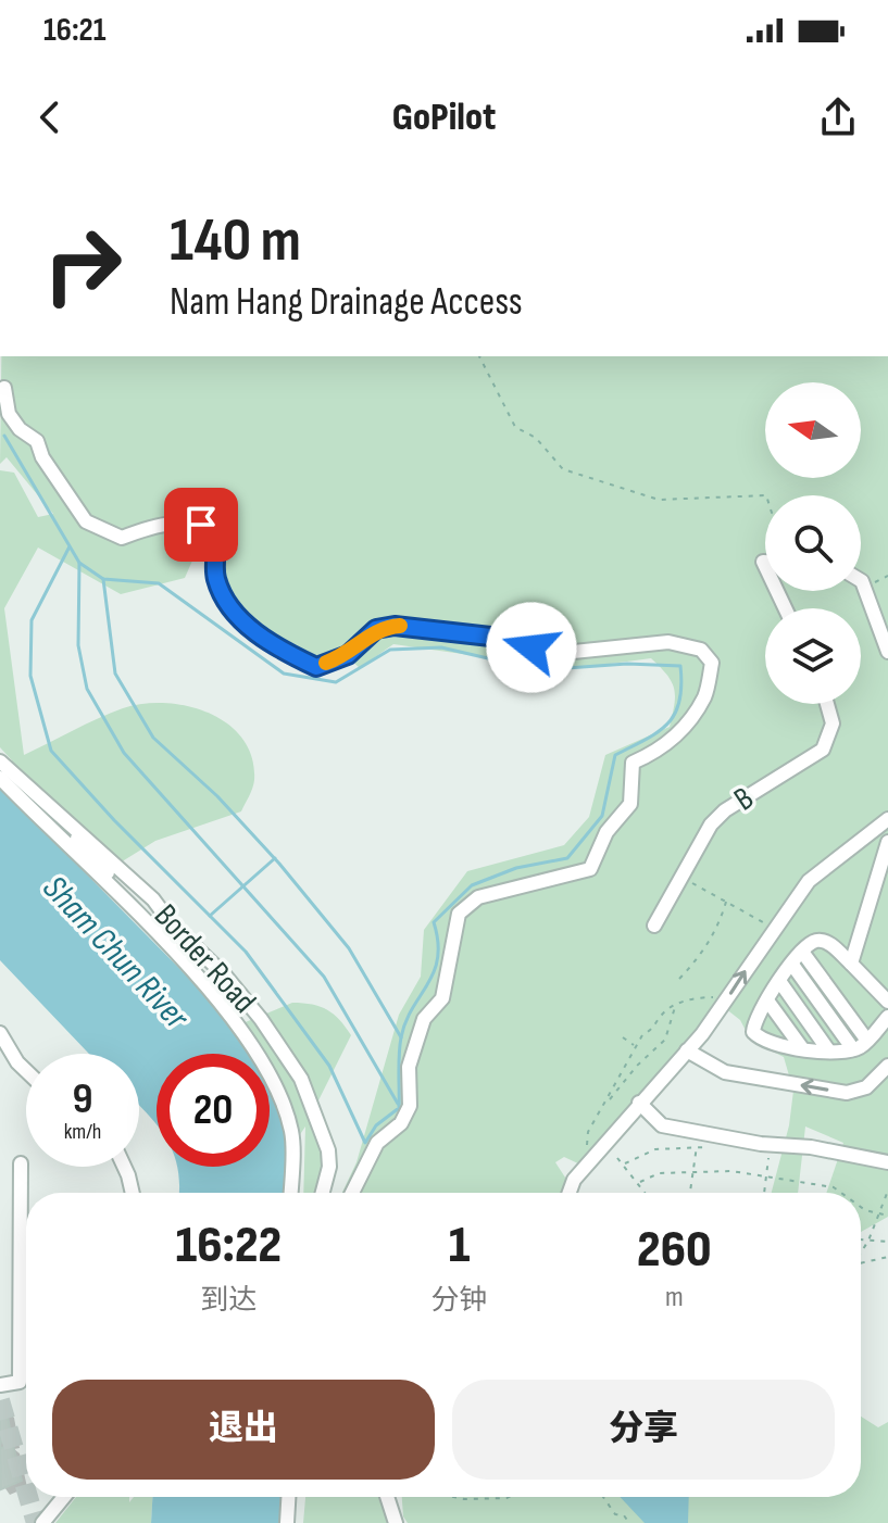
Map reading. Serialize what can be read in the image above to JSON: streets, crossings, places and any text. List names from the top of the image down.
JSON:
{
  "streets": {
    "street": ["B", "Border Road"]
  },
  "water": ["Sham Chun River"],
  "north": "left",
  "page": {
    "status": "16:21",
    "header": "GoPilot",
    "turn": ["140 m", "Nam Hang Drainage Access"],
    "speed": "9 km/h",
    "limit": "20",
    "eta": [
      "16:22",
      "到达",
      "1",
      "分钟",
      "260",
      "m"
    ],
    "buttons": ["退出", "分享"]
  }
}
